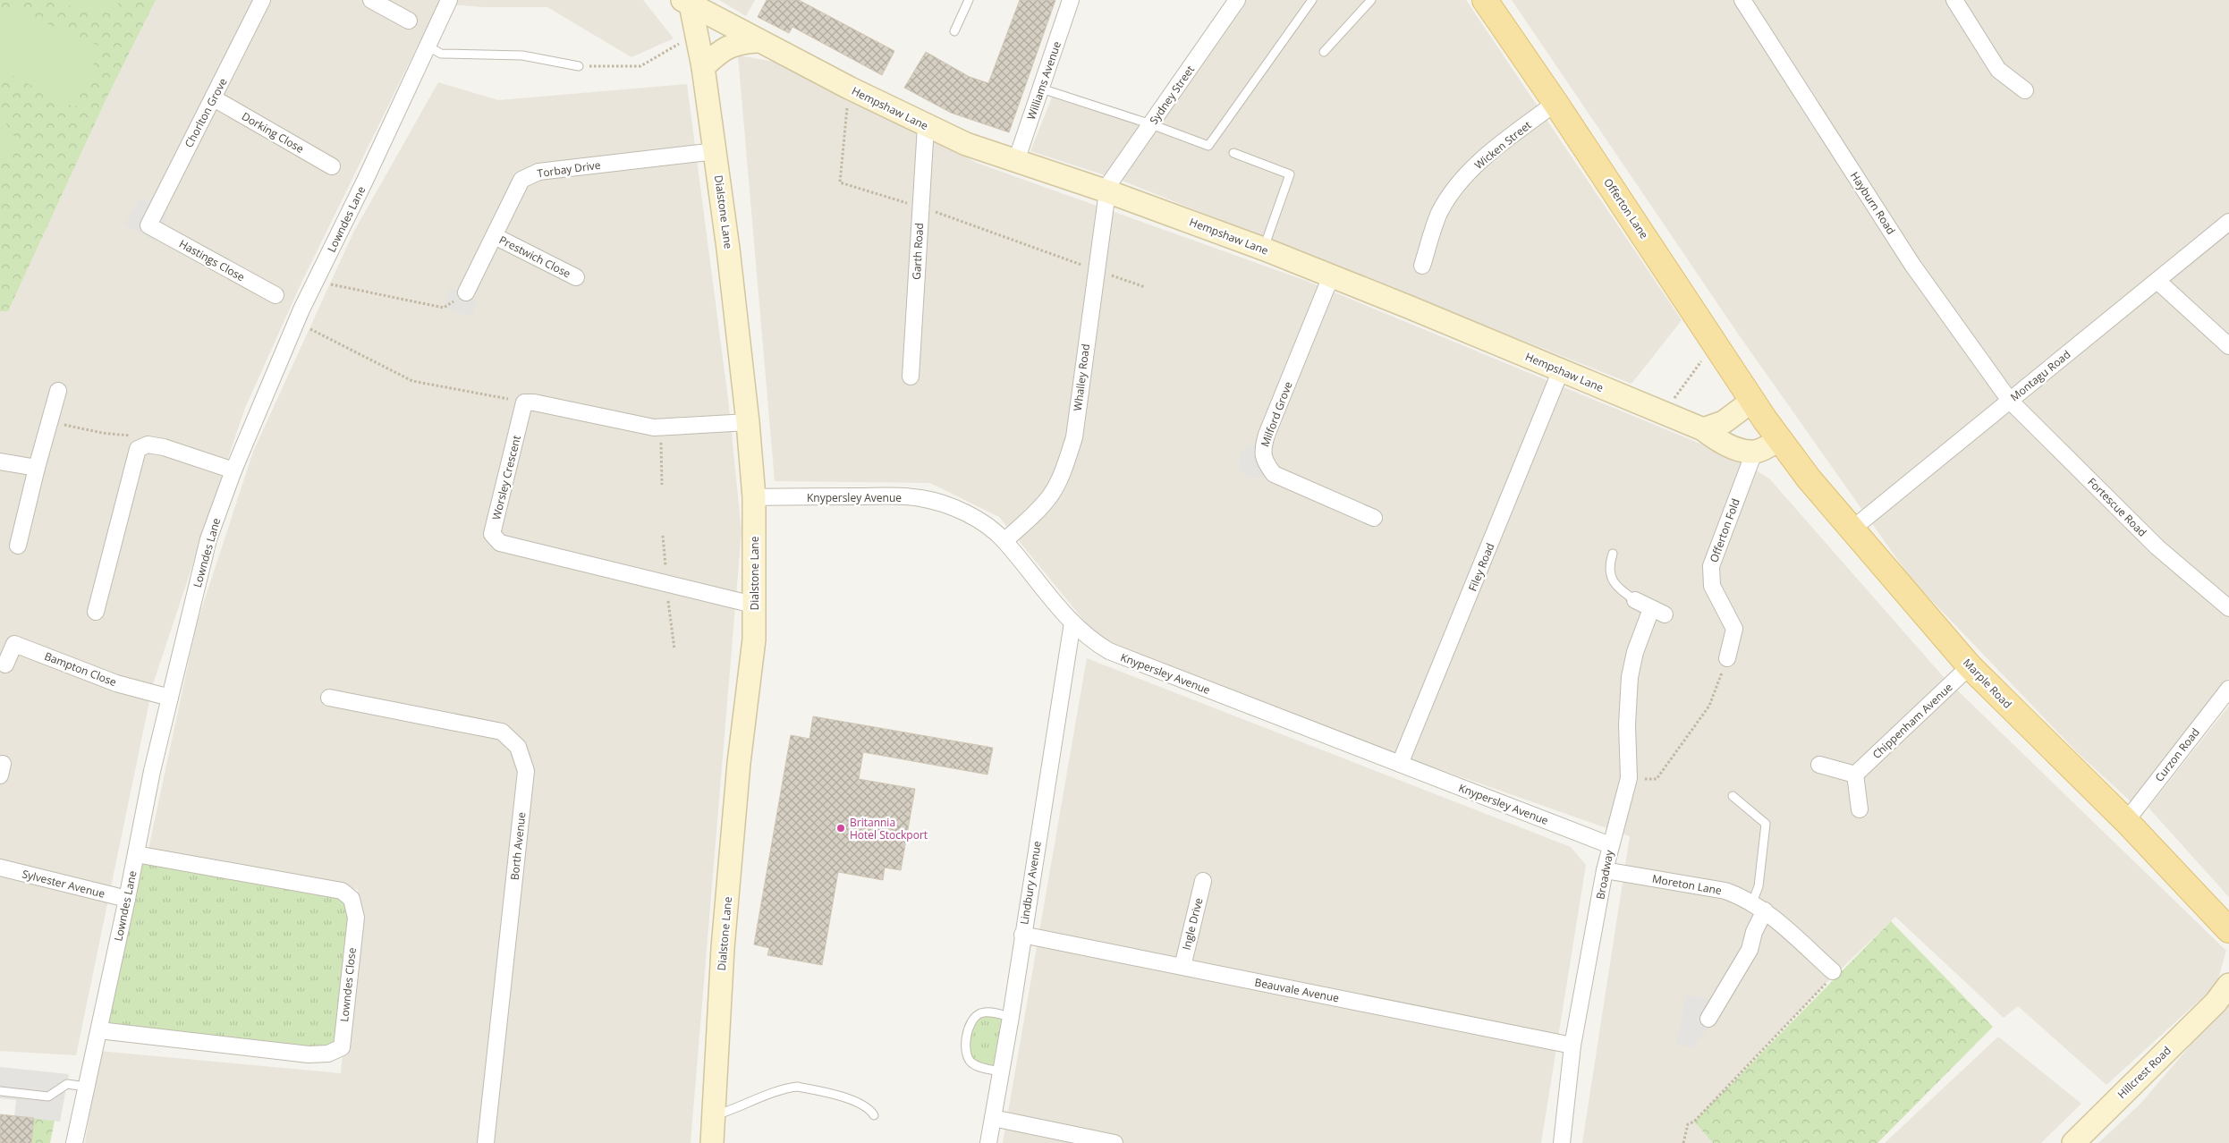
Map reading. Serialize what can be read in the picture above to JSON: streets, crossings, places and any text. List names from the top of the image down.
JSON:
{
  "streets": {
    "main road": ["Offerton Lane", "Marple Road"],
    "street": [
      "Williams Avenue",
      "Sydney Street",
      "Hempshaw Lane",
      "Chorlton Grove",
      "Dorking Close",
      "Wicken Street",
      "Torbay Drive",
      "Hayburn Road",
      "Dialstone Lane",
      "Lowndes Lane",
      "Garth Road",
      "Prestwich Close",
      "Hastings Close",
      "Montagu Road",
      "Whalley Road",
      "Milford Grove",
      "Worsley Crescent",
      "Knypersley Avenue",
      "Fortescue Road",
      "Offerton Fold",
      "Filey Road",
      "Bampton Close",
      "Chippenham Avenue",
      "Curzon Road",
      "Borth Avenue",
      "Broadway",
      "Lindbury Avenue",
      "Sylvester Avenue",
      "Moreton Lane",
      "Ingle Drive",
      "Lowndes Close",
      "Beauvale Avenue",
      "Hillcrest Road"
    ]
  },
  "crossings": [
    ["Williams Avenue", "Hempshaw Lane"],
    ["Sydney Street", "Hempshaw Lane"],
    ["Sydney Street", "Whalley Road"],
    ["Hempshaw Lane", "Dialstone Lane"],
    ["Hempshaw Lane", "Garth Road"],
    ["Hempshaw Lane", "Whalley Road"],
    ["Hempshaw Lane", "Milford Grove"],
    ["Hempshaw Lane", "Offerton Fold"],
    ["Hempshaw Lane", "Filey Road"],
    ["Chorlton Grove", "Dorking Close"],
    ["Chorlton Grove", "Hastings Close"],
    ["Wicken Street", "Offerton Lane"],
    ["Torbay Drive", "Dialstone Lane"],
    ["Torbay Drive", "Prestwich Close"],
    ["Hayburn Road", "Montagu Road"],
    ["Hayburn Road", "Fortescue Road"],
    ["Offerton Lane", "Marple Road"],
    ["Dialstone Lane", "Worsley Crescent"],
    ["Dialstone Lane", "Knypersley Avenue"],
    ["Lowndes Lane", "Bampton Close"],
    ["Lowndes Lane", "Sylvester Avenue"],
    ["Lowndes Lane", "Lowndes Close"],
    ["Montagu Road", "Fortescue Road"],
    ["Montagu Road", "Marple Road"],
    ["Whalley Road", "Knypersley Avenue"],
    ["Knypersley Avenue", "Filey Road"],
    ["Knypersley Avenue", "Broadway"],
    ["Knypersley Avenue", "Lindbury Avenue"],
    ["Marple Road", "Chippenham Avenue"],
    ["Marple Road", "Curzon Road"],
    ["Broadway", "Moreton Lane"],
    ["Broadway", "Beauvale Avenue"],
    ["Lindbury Avenue", "Beauvale Avenue"],
    ["Ingle Drive", "Beauvale Avenue"]
  ],
  "places": ["Britannia Hotel Stockport"]
}
